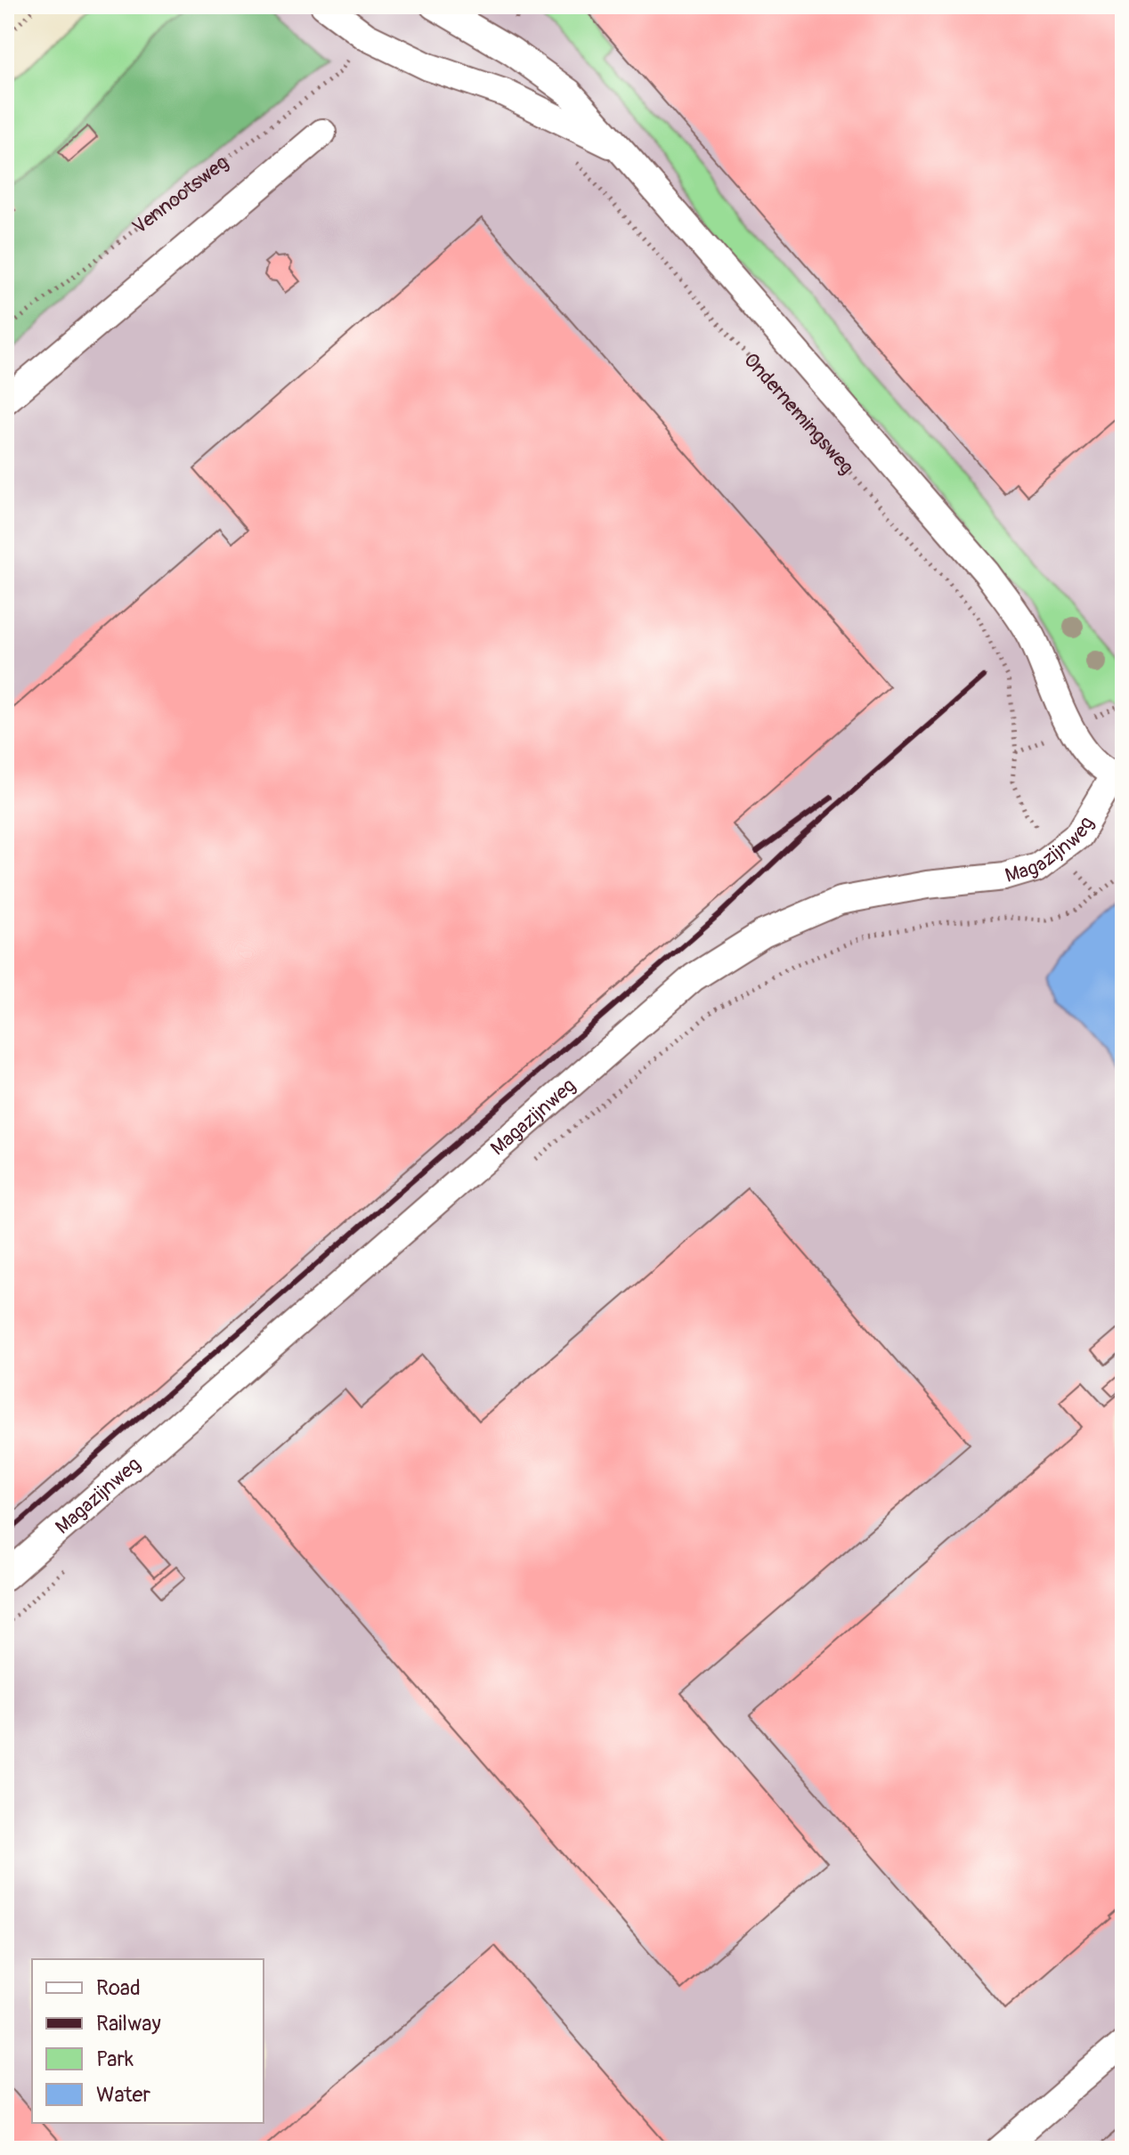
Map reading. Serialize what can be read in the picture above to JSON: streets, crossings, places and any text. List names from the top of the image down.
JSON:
{
  "streets": {
    "street": ["Ondernemingsweg", "Magazijnweg"],
    "path": ["Vennootsweg"]
  },
  "crossings": [
    ["Ondernemingsweg", "Magazijnweg"]
  ],
  "legend": [
    "Road",
    "Railway",
    "Park",
    "Water"
  ]
}
